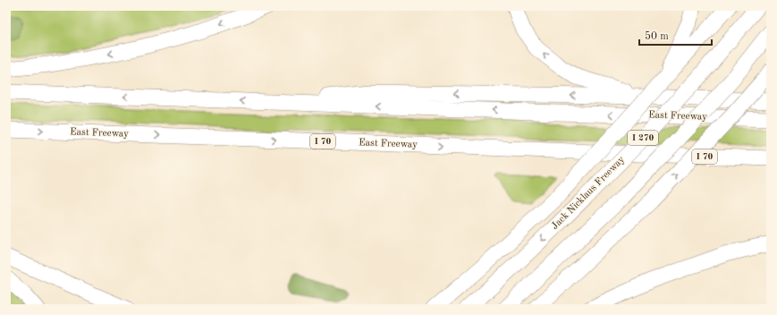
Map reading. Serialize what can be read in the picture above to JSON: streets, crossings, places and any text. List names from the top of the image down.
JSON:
{
  "streets": {
    "highway": [
      "East Freeway",
      "I 270",
      "I 70",
      "Jack Nicklaus Freeway"
    ]
  },
  "scale_bar": "50 m"
}
